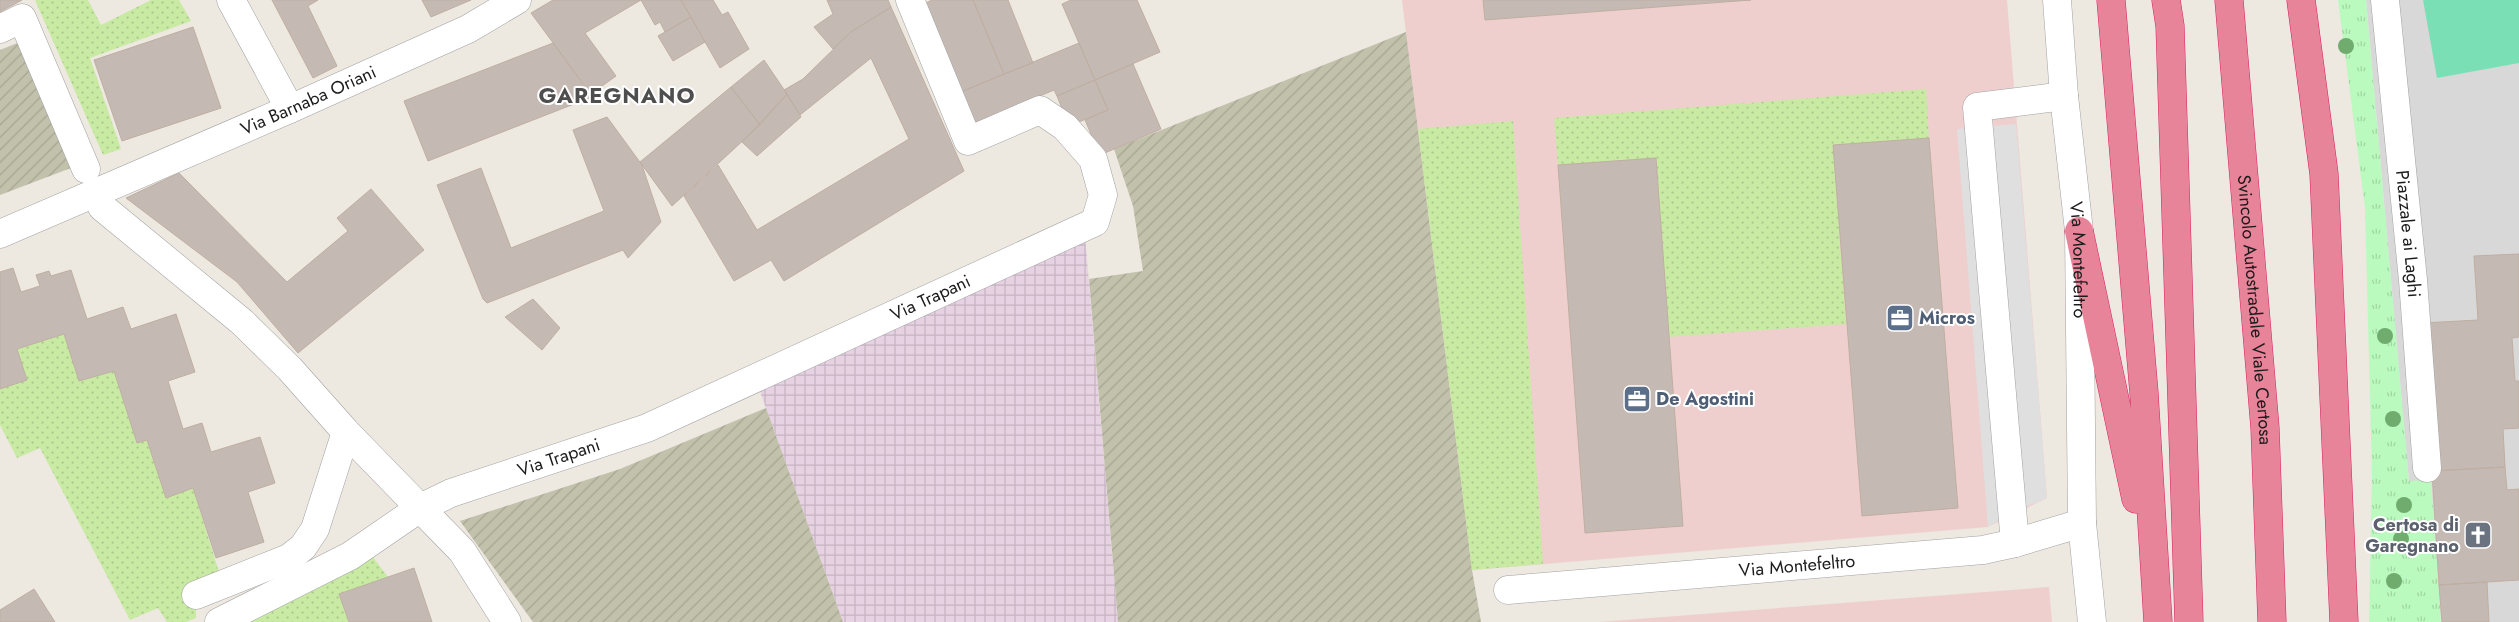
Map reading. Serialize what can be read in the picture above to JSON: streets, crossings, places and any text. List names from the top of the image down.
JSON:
{
  "streets": {
    "highway": ["Svincolo Autostradale Viale Certosa"],
    "street": [
      "Via Barnaba Oriani",
      "Piazzale ai Laghi",
      "Via Montefeltro",
      "Via Trapani"
    ]
  },
  "districts": ["GAREGNANO"],
  "places": {
    "office": ["Micros", "De Agostini"],
    "church": ["Certosa di Garegnano"]
  }
}
